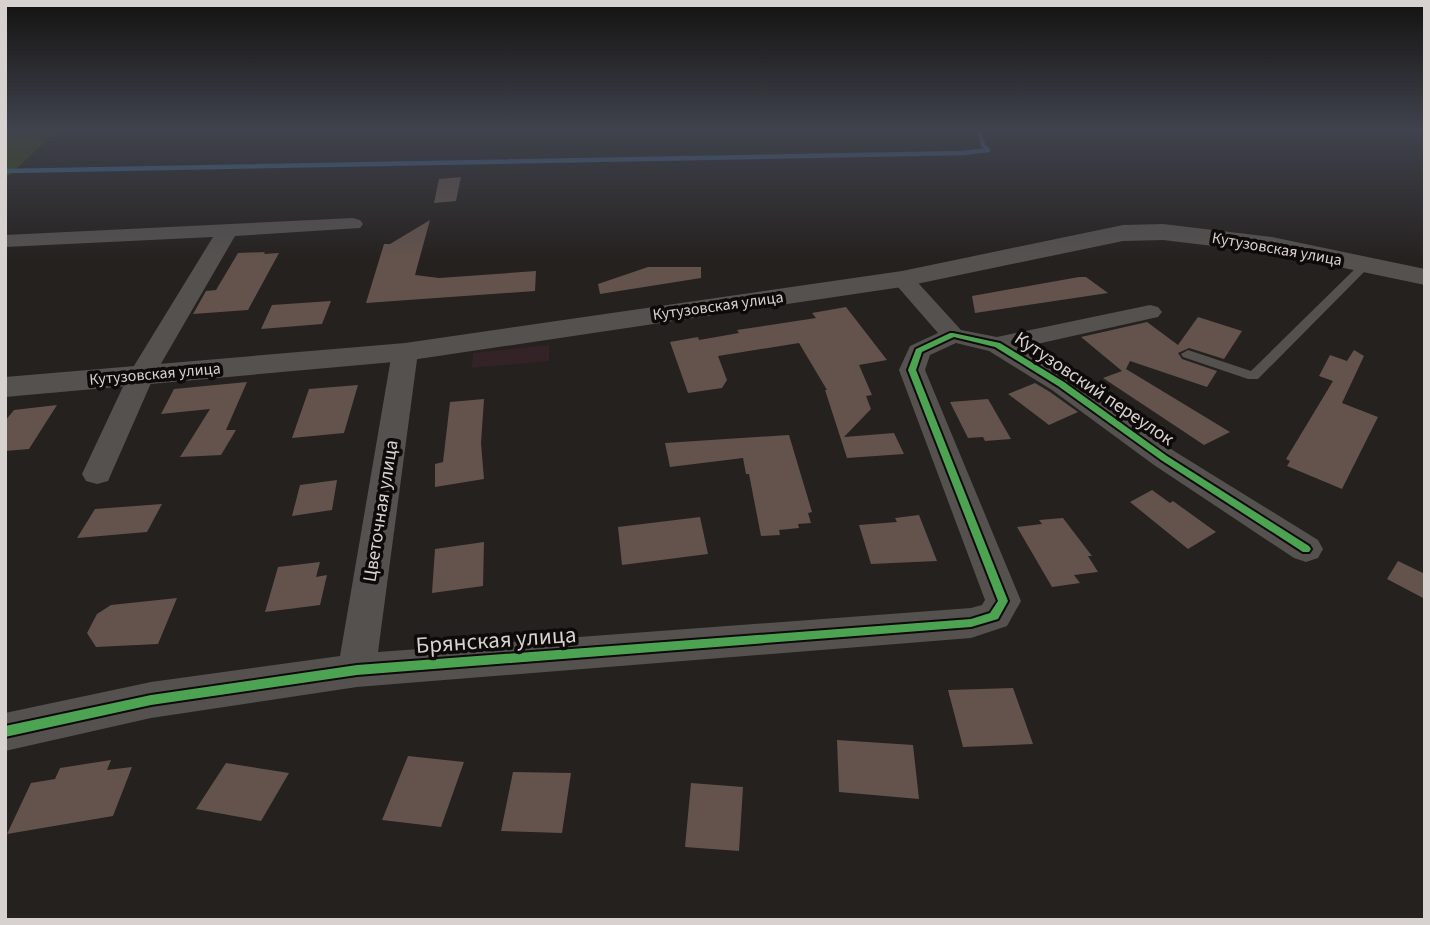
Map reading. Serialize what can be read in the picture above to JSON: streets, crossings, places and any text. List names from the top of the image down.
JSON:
{
  "streets": {
    "street": [
      "Кутузовская улица",
      "Кутузовский переулок",
      "Цветочная улица",
      "Брянская улица"
    ]
  },
  "crossings": [
    ["Кутузовская улица", "Цветочная улица"],
    ["Кутузовский переулок", "Брянская улица"],
    ["Цветочная улица", "Брянская улица"]
  ]
}
